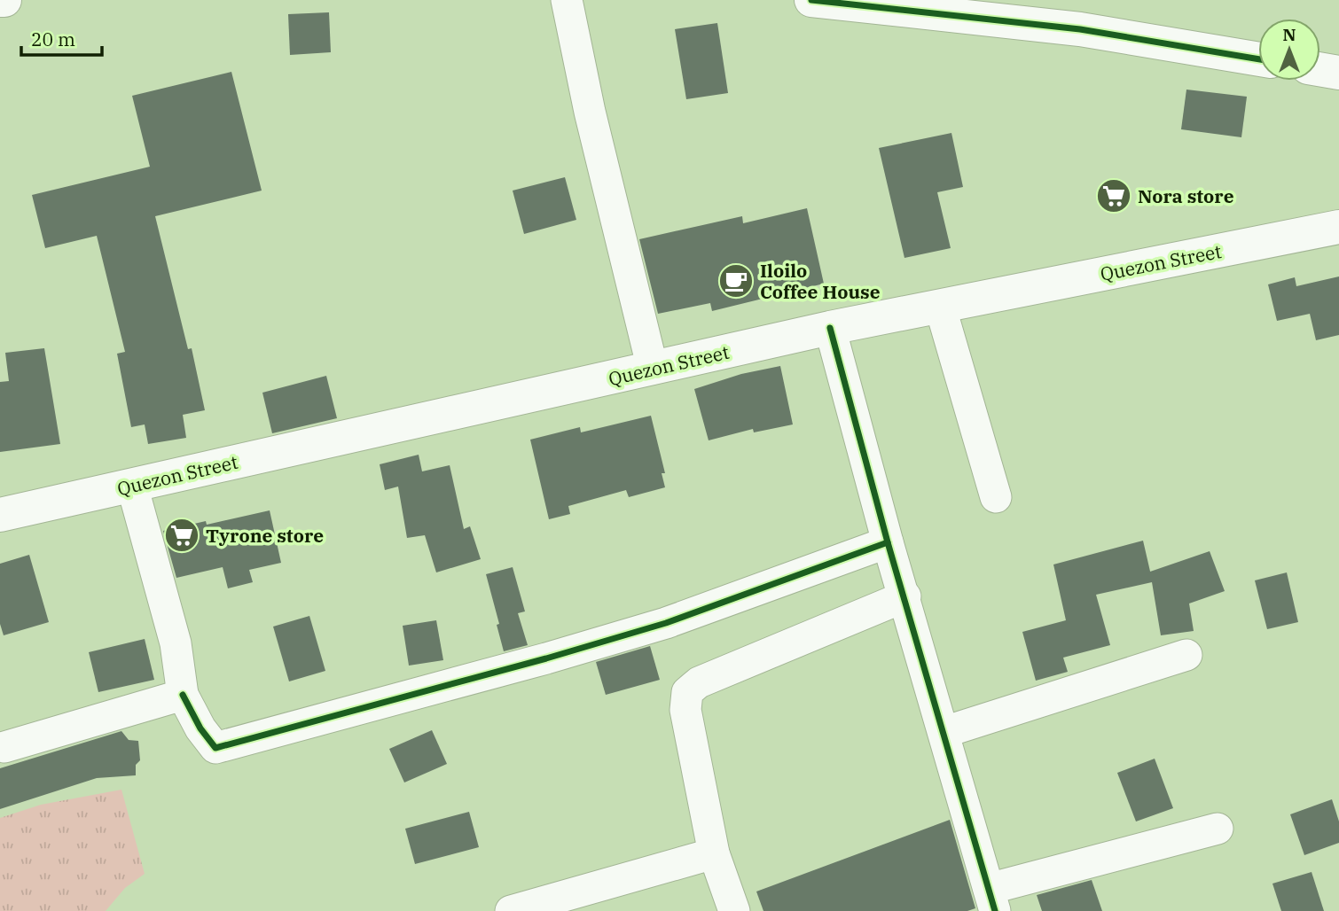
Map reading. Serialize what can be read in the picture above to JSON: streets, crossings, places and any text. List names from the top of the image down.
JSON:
{
  "streets": {
    "main road": ["Quezon Street"]
  },
  "places": {
    "supermarket": ["Nora store", "Tyrone store"],
    "cafe": ["Iloilo Coffee House"]
  },
  "scale_bar": "20 m",
  "north": "top"
}
